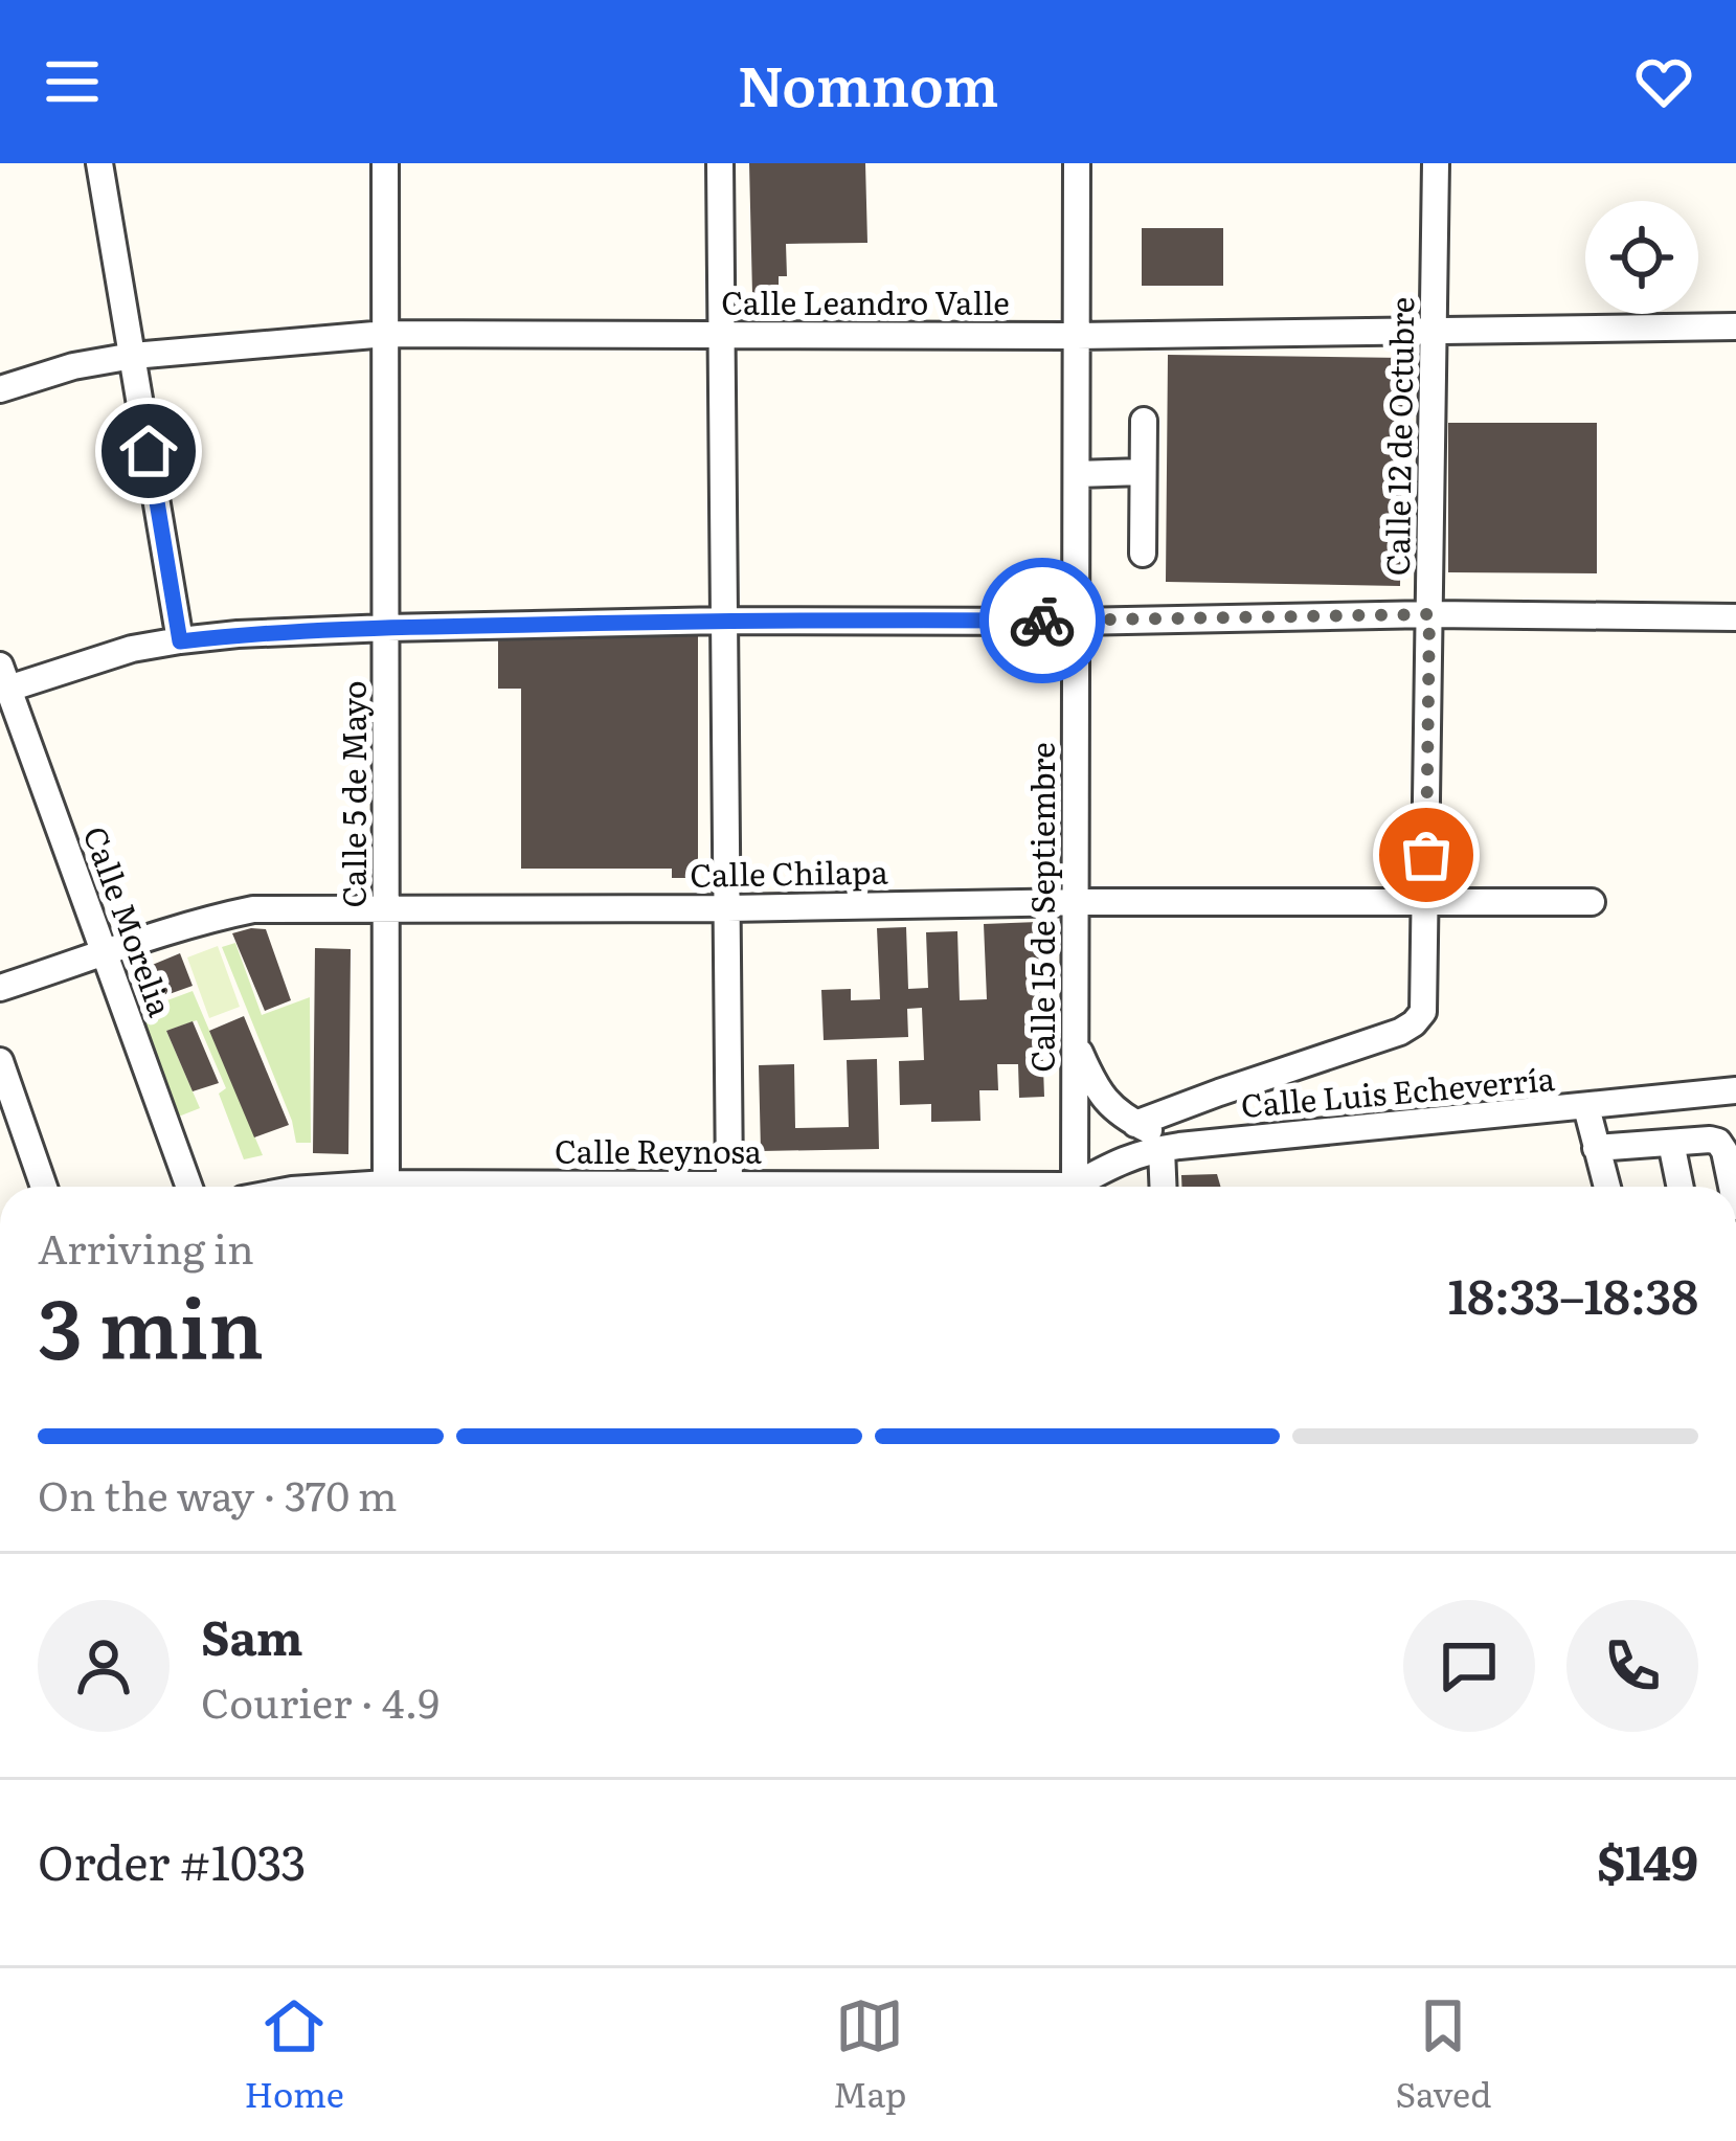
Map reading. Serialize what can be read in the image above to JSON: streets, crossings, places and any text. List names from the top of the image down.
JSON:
{
  "streets": {
    "street": [
      "Calle Leandro Valle",
      "Calle 12 de Octubre",
      "Calle 5 de Mayo",
      "Calle Chilapa",
      "Calle 15 de Septiembre",
      "Calle Morelia",
      "Calle Luis Echeverría",
      "Calle Reynosa"
    ]
  },
  "crossings": [
    ["Calle Leandro Valle", "Calle 12 de Octubre"],
    ["Calle Leandro Valle", "Calle 5 de Mayo"],
    ["Calle Leandro Valle", "Calle 15 de Septiembre"],
    ["Calle 12 de Octubre", "Calle Chilapa"],
    ["Calle 5 de Mayo", "Calle Chilapa"],
    ["Calle Chilapa", "Calle 15 de Septiembre"],
    ["Calle Chilapa", "Calle Morelia"]
  ],
  "page": {
    "header": "Nomnom",
    "heading": ["3 min", "Arriving in", "18:33–18:38"],
    "panel": [
      "Sam",
      "Courier · 4.9",
      "Order #1033",
      "$149"
    ],
    "bar": "On the way · 370 m",
    "tabs": ["Home", "Map", "Saved"]
  }
}
